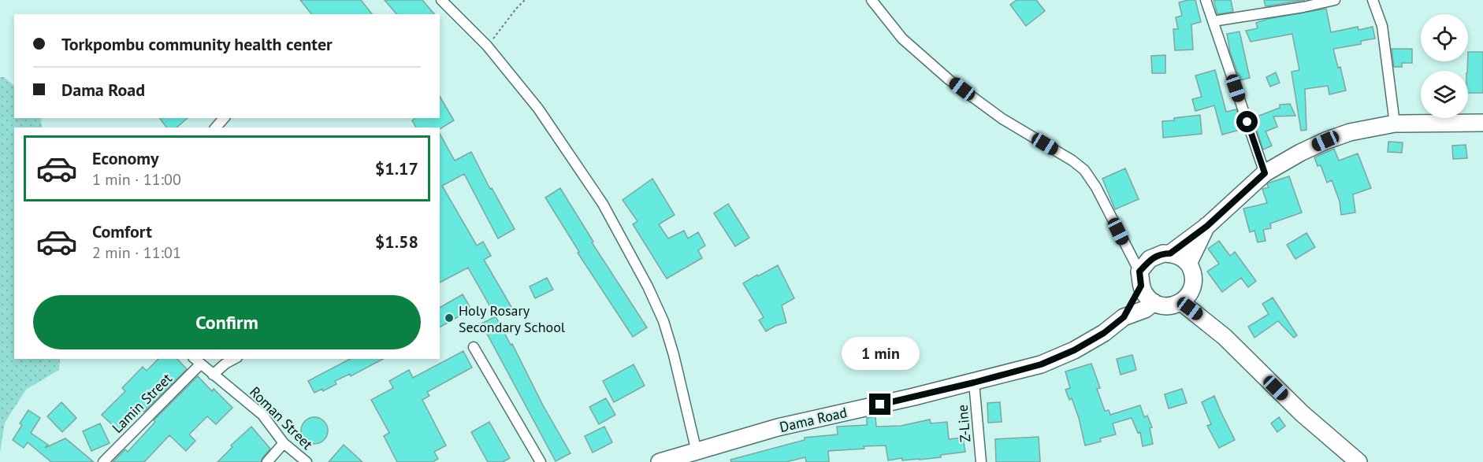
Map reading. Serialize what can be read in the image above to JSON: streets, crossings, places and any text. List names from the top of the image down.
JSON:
{
  "streets": {
    "highway": ["Dama Road"],
    "street": ["Lamin Street", "Roman Street", "Z-Line"]
  },
  "crossings": [
    ["Lamin Street", "Roman Street"],
    ["Dama Road", "Z-Line"]
  ],
  "places": ["Holy Rosary Secondary School"],
  "page": {
    "banner": ["Torkpombu community health center", "Dama Road"],
    "list": [
      {
        "name": "Economy",
        "note": "1 min · 11:00",
        "value": "$1.17"
      },
      {
        "name": "Comfort",
        "note": "2 min · 11:01",
        "value": "$1.58"
      }
    ],
    "buttons": "Confirm",
    "bubble": "1 min"
  }
}
